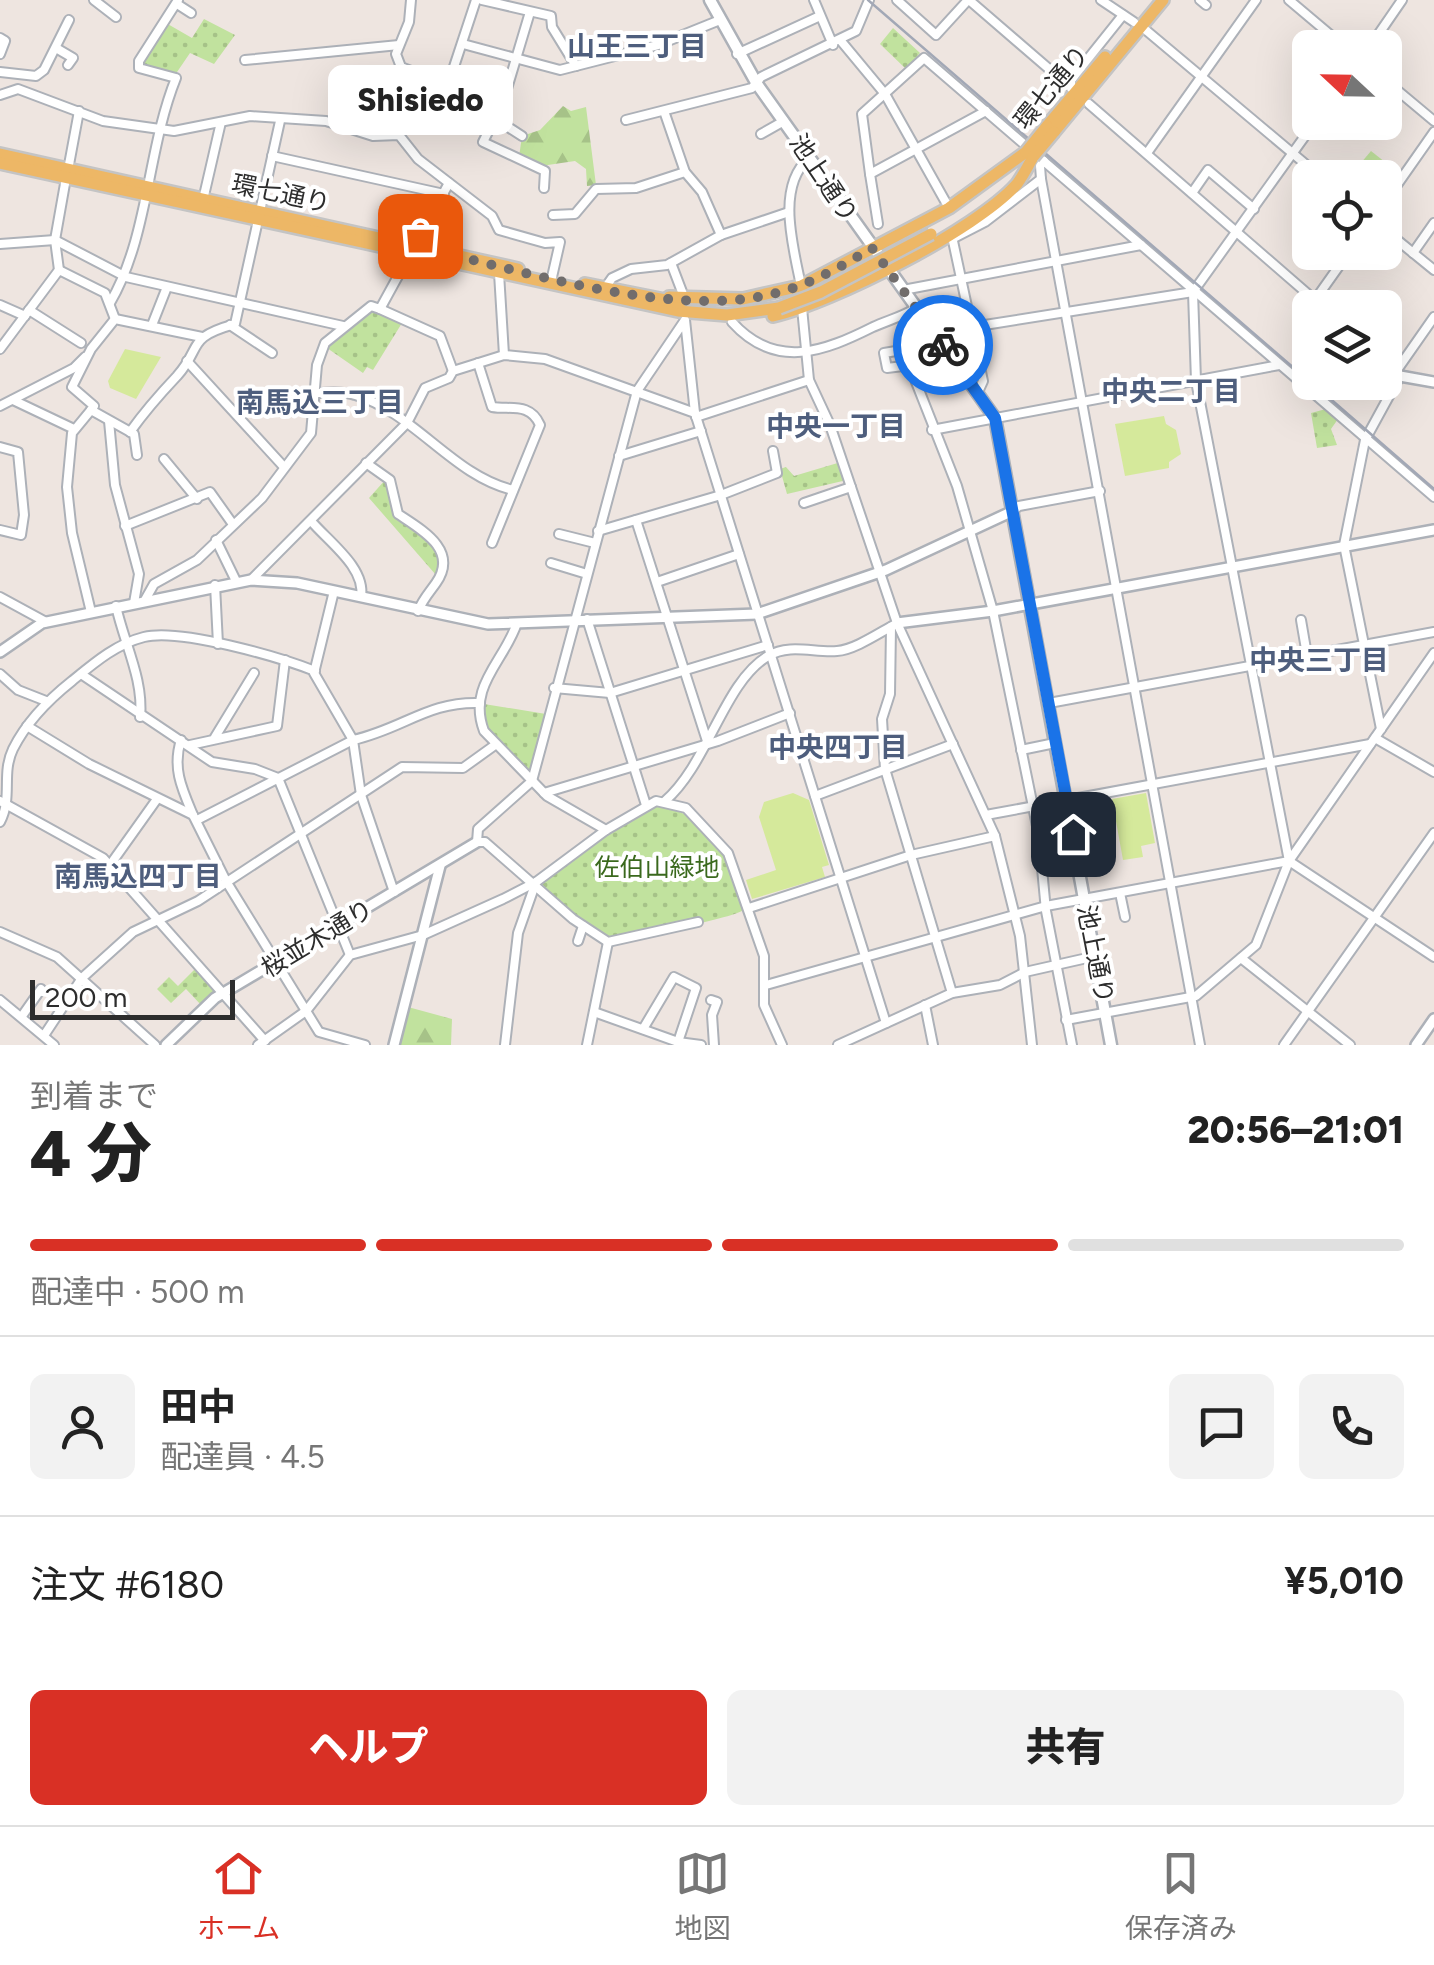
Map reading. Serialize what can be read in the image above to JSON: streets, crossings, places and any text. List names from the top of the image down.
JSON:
{
  "streets": {
    "main road": ["環七通り", "池上通り"],
    "street": ["桜並木通り"]
  },
  "districts": [
    "山王三丁目",
    "中央二丁目",
    "南馬込三丁目",
    "中央一丁目",
    "中央三丁目",
    "中央四丁目",
    "南馬込四丁目"
  ],
  "parks": ["佐伯山緑地"],
  "places": ["Shisiedo"],
  "scale_bar": "200 m",
  "north": "left",
  "page": {
    "bubble": "Shisiedo",
    "scale": "200 m",
    "heading": ["4 分", "到着まで", "20:56–21:01"],
    "panel": [
      "田中",
      "配達員 · 4.5",
      "注文 #6180",
      "¥5,010"
    ],
    "bar": "配達中 · 500 m",
    "buttons": ["ヘルプ", "共有"],
    "tabs": ["ホーム", "地図", "保存済み"]
  }
}
